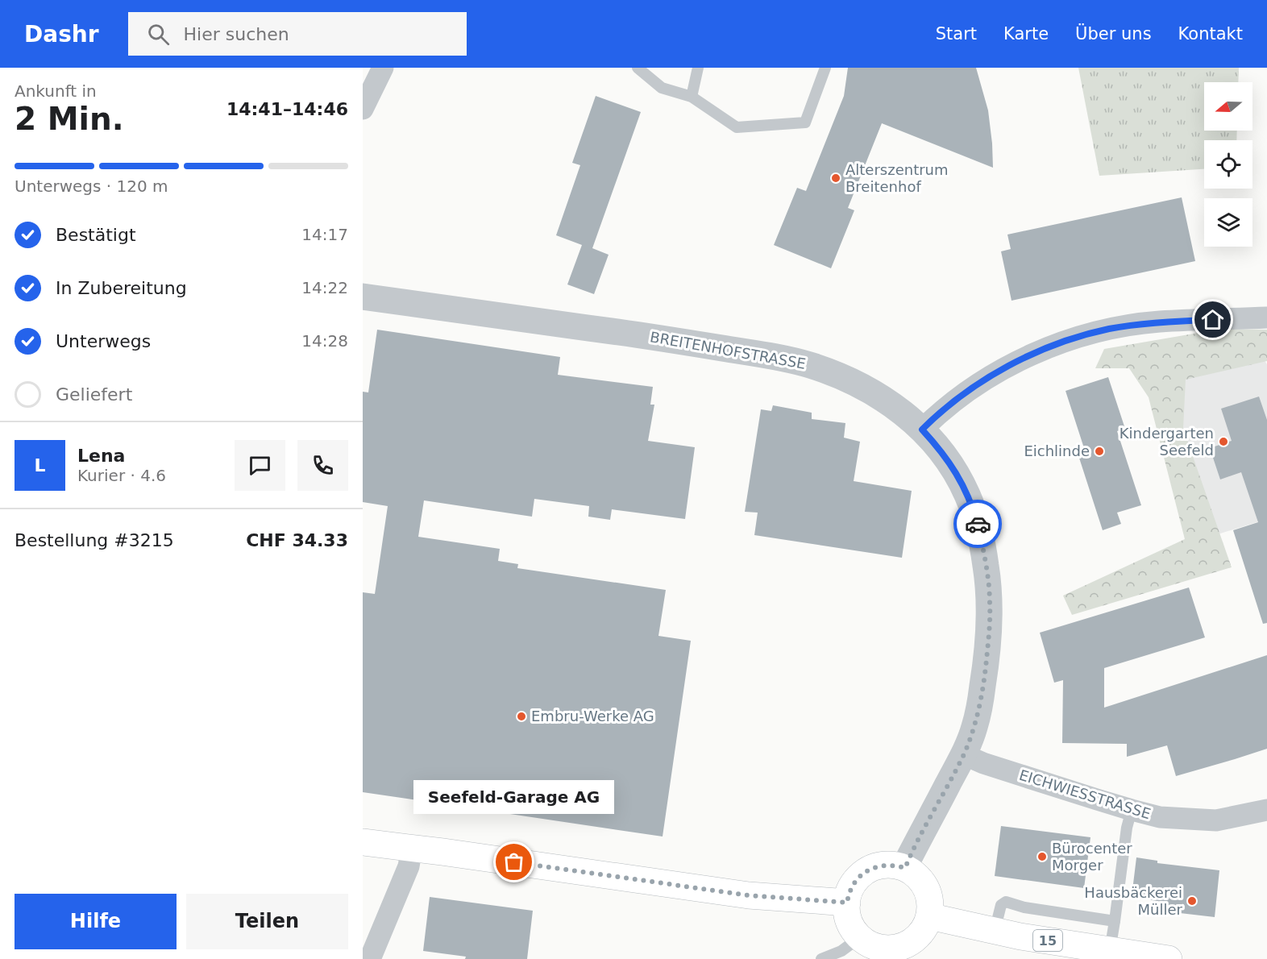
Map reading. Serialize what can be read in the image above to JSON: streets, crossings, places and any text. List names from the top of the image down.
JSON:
{
  "streets": {
    "main road": ["15"],
    "street": ["BREITENHOFSTRASSE", "EICHWIESSTRASSE"]
  },
  "crossings": [
    ["BREITENHOFSTRASSE", "EICHWIESSTRASSE"],
    ["BREITENHOFSTRASSE", "15"]
  ],
  "places": [
    "Alterszentrum Breitenhof",
    "Kindergarten Seefeld",
    "Eichlinde",
    "Embru-Werke AG",
    "Bürocenter Morger",
    "Seefeld-Garage AG",
    "Hausbäckerei Müller"
  ],
  "north": "left",
  "page": {
    "header": "Dashr",
    "search": "Hier suchen",
    "nav": [
      "Start",
      "Karte",
      "Über uns",
      "Kontakt"
    ],
    "heading": ["2 Min.", "Ankunft in", "14:41–14:46"],
    "panel": [
      "Lena",
      "Kurier · 4.6",
      "Bestellung #3215",
      "CHF 34.33"
    ],
    "bar": "Unterwegs · 120 m",
    "list": [
      ["Bestätigt", "14:17"],
      ["In Zubereitung", "14:22"],
      ["Unterwegs", "14:28"],
      "Geliefert"
    ],
    "round": "L",
    "bubble": "Seefeld-Garage AG",
    "buttons": ["Hilfe", "Teilen"]
  }
}
